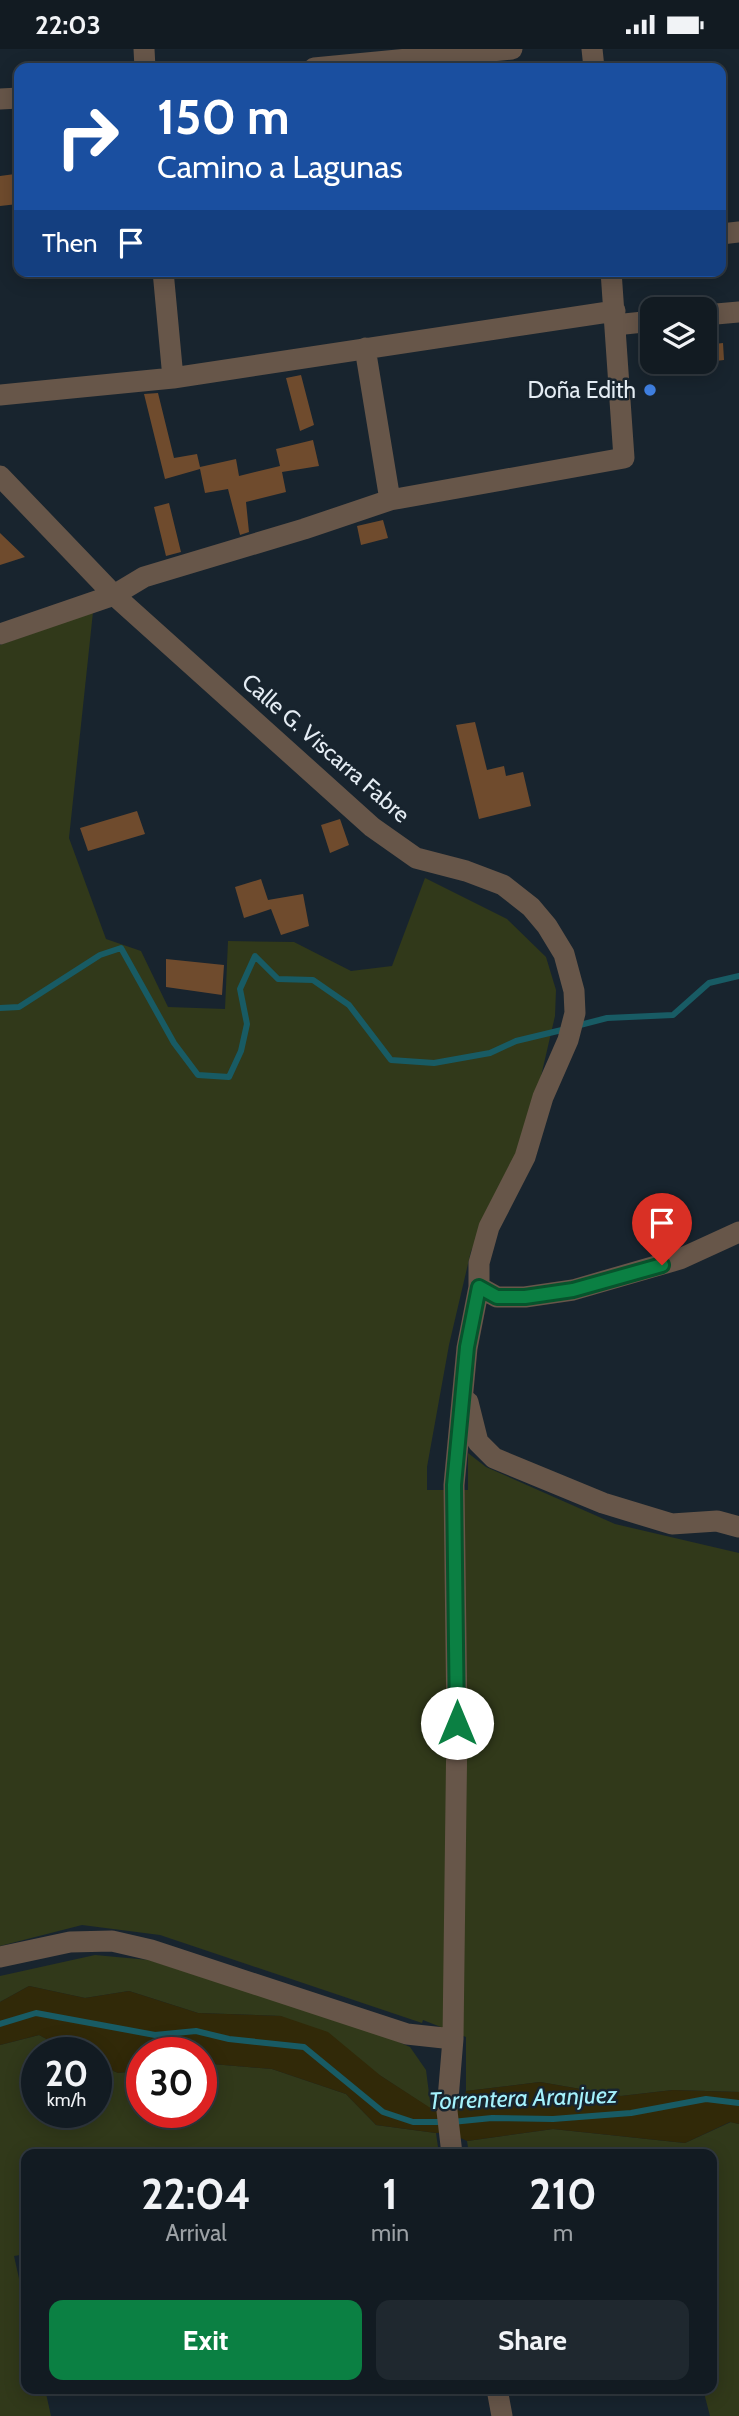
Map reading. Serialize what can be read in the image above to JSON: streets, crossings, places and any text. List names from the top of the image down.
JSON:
{
  "streets": {
    "street": ["Calle G. Viscarra Fabre"]
  },
  "water": ["Torrentera Aranjuez"],
  "places": ["Doña Edith"],
  "page": {
    "status": "22:03",
    "turn": ["150 m", "Camino a Lagunas"],
    "then": "Then",
    "speed": "20 km/h",
    "limit": "30",
    "eta": [
      "22:04",
      "Arrival",
      "1",
      "min",
      "210",
      "m"
    ],
    "buttons": ["Exit", "Share"]
  }
}
